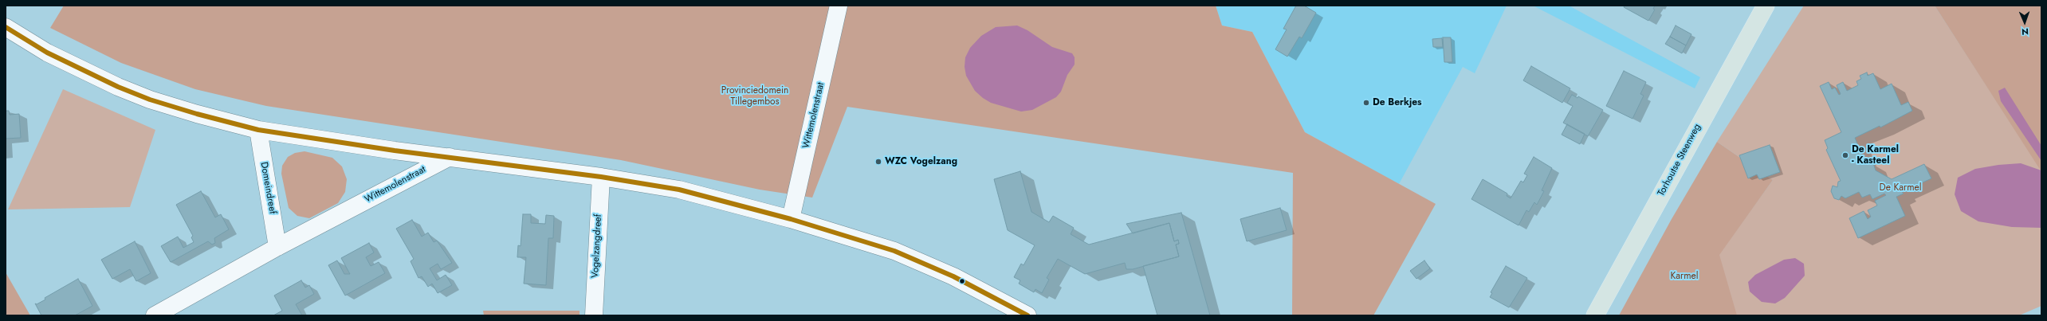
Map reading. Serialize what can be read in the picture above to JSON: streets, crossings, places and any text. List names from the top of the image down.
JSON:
{
  "streets": {
    "main road": ["Torhoutse Steenweg"],
    "street": ["Wittemolenstraat", "Domeindreef", "Vogelzangdreef"]
  },
  "crossings": [
    ["Wittemolenstraat", "Domeindreef"]
  ],
  "parks": ["Provinciedomein Tillegembos", "De Karmel", "Karmel"],
  "places": ["De Berkjes", "De Karmel - Kasteel", "WZC Vogelzang"],
  "north": "bottom"
}
